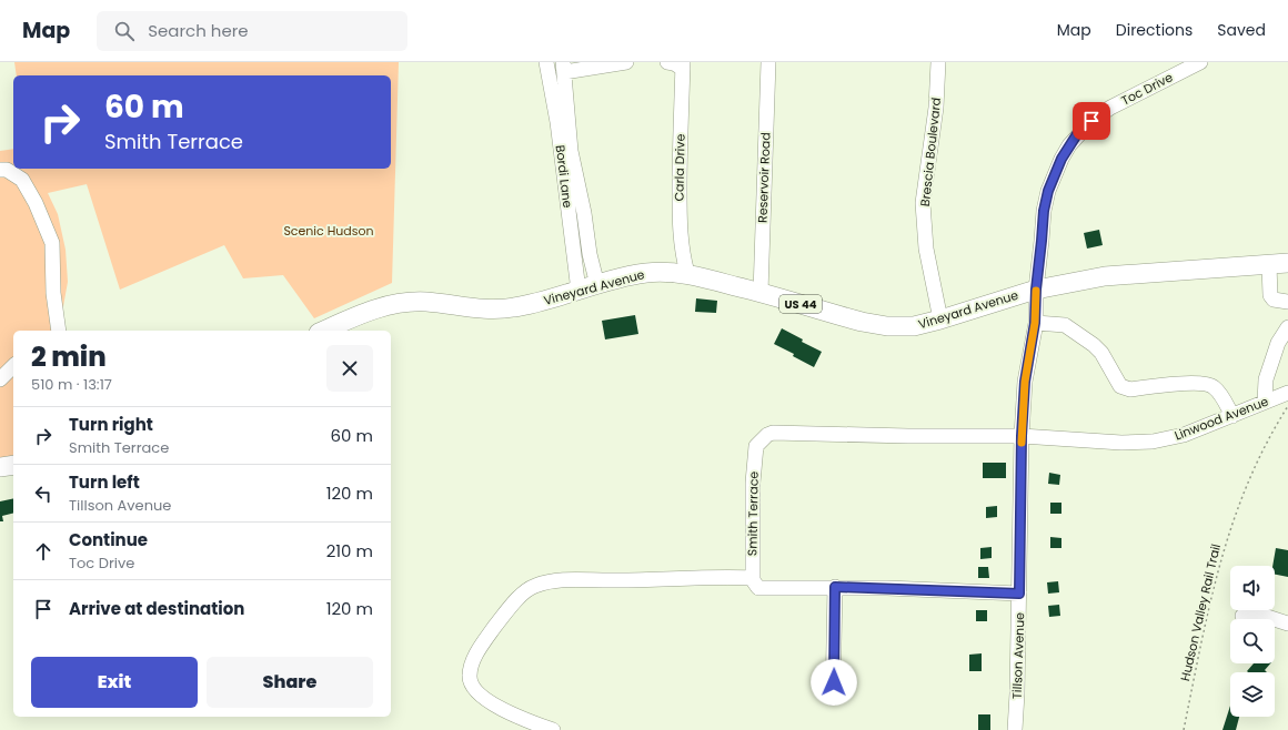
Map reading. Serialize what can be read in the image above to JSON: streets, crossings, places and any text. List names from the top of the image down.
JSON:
{
  "streets": {
    "main road": ["Vineyard Avenue", "US 44"],
    "street": [
      "Toc Drive",
      "Brescia Boulevard",
      "Carla Drive",
      "Bordi Lane",
      "Reservoir Road",
      "Linwood Avenue",
      "Smith Terrace",
      "Tillson Avenue"
    ],
    "path": ["Hudson Valley Rail Trail"]
  },
  "crossings": [
    ["Toc Drive", "Vineyard Avenue"],
    ["Toc Drive", "Tillson Avenue"],
    ["Brescia Boulevard", "Vineyard Avenue"],
    ["Carla Drive", "Vineyard Avenue"],
    ["Bordi Lane", "Vineyard Avenue"],
    ["Reservoir Road", "Vineyard Avenue"],
    ["Vineyard Avenue", "Tillson Avenue"],
    ["Linwood Avenue", "Smith Terrace"],
    ["Linwood Avenue", "Tillson Avenue"],
    ["Smith Terrace", "Tillson Avenue"]
  ],
  "parks": ["Scenic Hudson"],
  "page": {
    "header": "Map",
    "search": "Search here",
    "nav": ["Map", "Directions", "Saved"],
    "turn": ["60 m", "Smith Terrace"],
    "heading": ["2 min", "510 m · 13:17"],
    "list": [
      {
        "name": "Turn right",
        "note": "Smith Terrace",
        "value": "60 m"
      },
      {
        "name": "Turn left",
        "note": "Tillson Avenue",
        "value": "120 m"
      },
      {
        "name": "Continue",
        "note": "Toc Drive",
        "value": "210 m"
      },
      {
        "name": "Arrive at destination",
        "value": "120 m"
      }
    ],
    "buttons": ["Exit", "Share"]
  }
}
